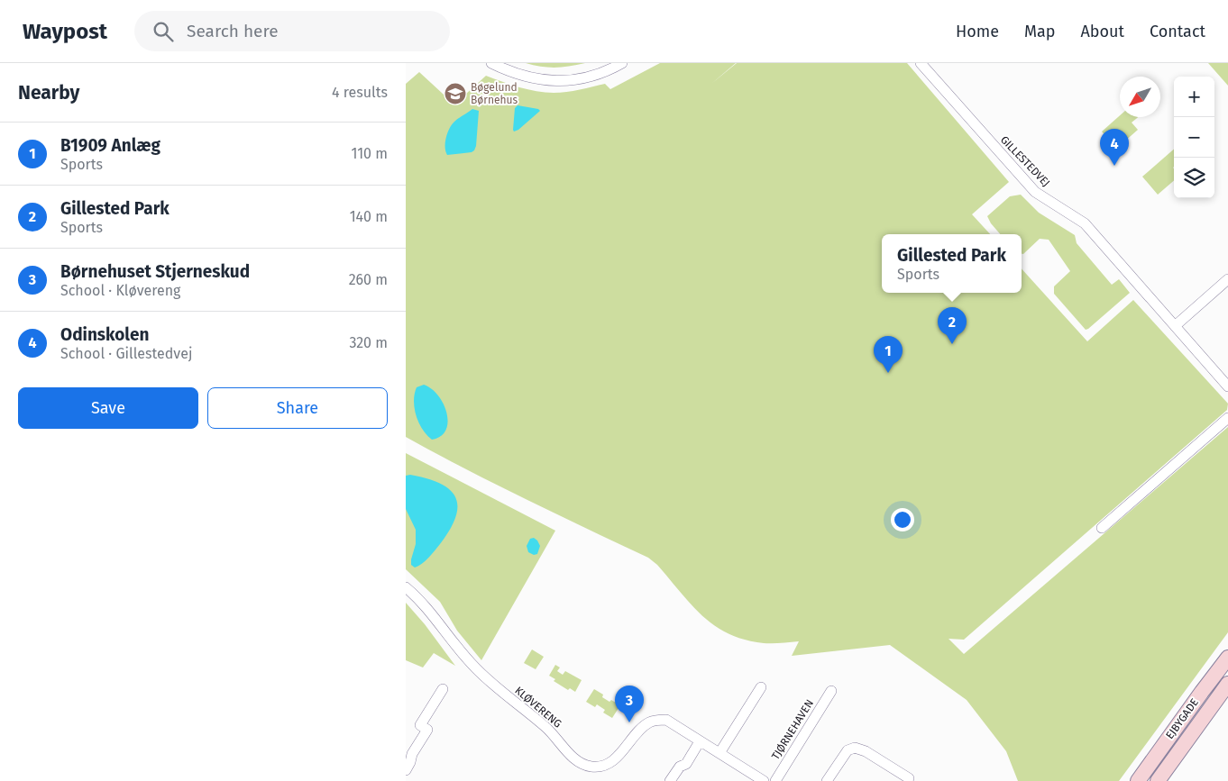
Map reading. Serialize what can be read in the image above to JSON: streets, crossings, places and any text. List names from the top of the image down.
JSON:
{
  "streets": {
    "main road": ["EJBYGADE"],
    "street": ["GILLESTEDVEJ", "KLØVERENG", "TJØRNEHAVEN"]
  },
  "places": {
    "school or university": ["Bøgelund Børnehus"]
  },
  "north": "bottom left",
  "page": {
    "header": "Waypost",
    "search": "Search here",
    "nav": [
      "Home",
      "Map",
      "About",
      "Contact"
    ],
    "heading": ["Nearby", "4 results"],
    "map_buttons": ["+", "−"],
    "list": [
      {
        "mark": "1",
        "name": "B1909 Anlæg",
        "note": "Sports",
        "value": "110 m"
      },
      {
        "mark": "2",
        "name": "Gillested Park",
        "note": "Sports",
        "value": "140 m"
      },
      {
        "mark": "3",
        "name": "Børnehuset Stjerneskud",
        "note": "School · Kløvereng",
        "value": "260 m"
      },
      {
        "mark": "4",
        "name": "Odinskolen",
        "note": "School · Gillestedvej",
        "value": "320 m"
      }
    ],
    "pins": [
      "4",
      "2",
      "1",
      "3"
    ],
    "popup": ["Gillested Park", "Sports"],
    "buttons": ["Save", "Share"]
  }
}
